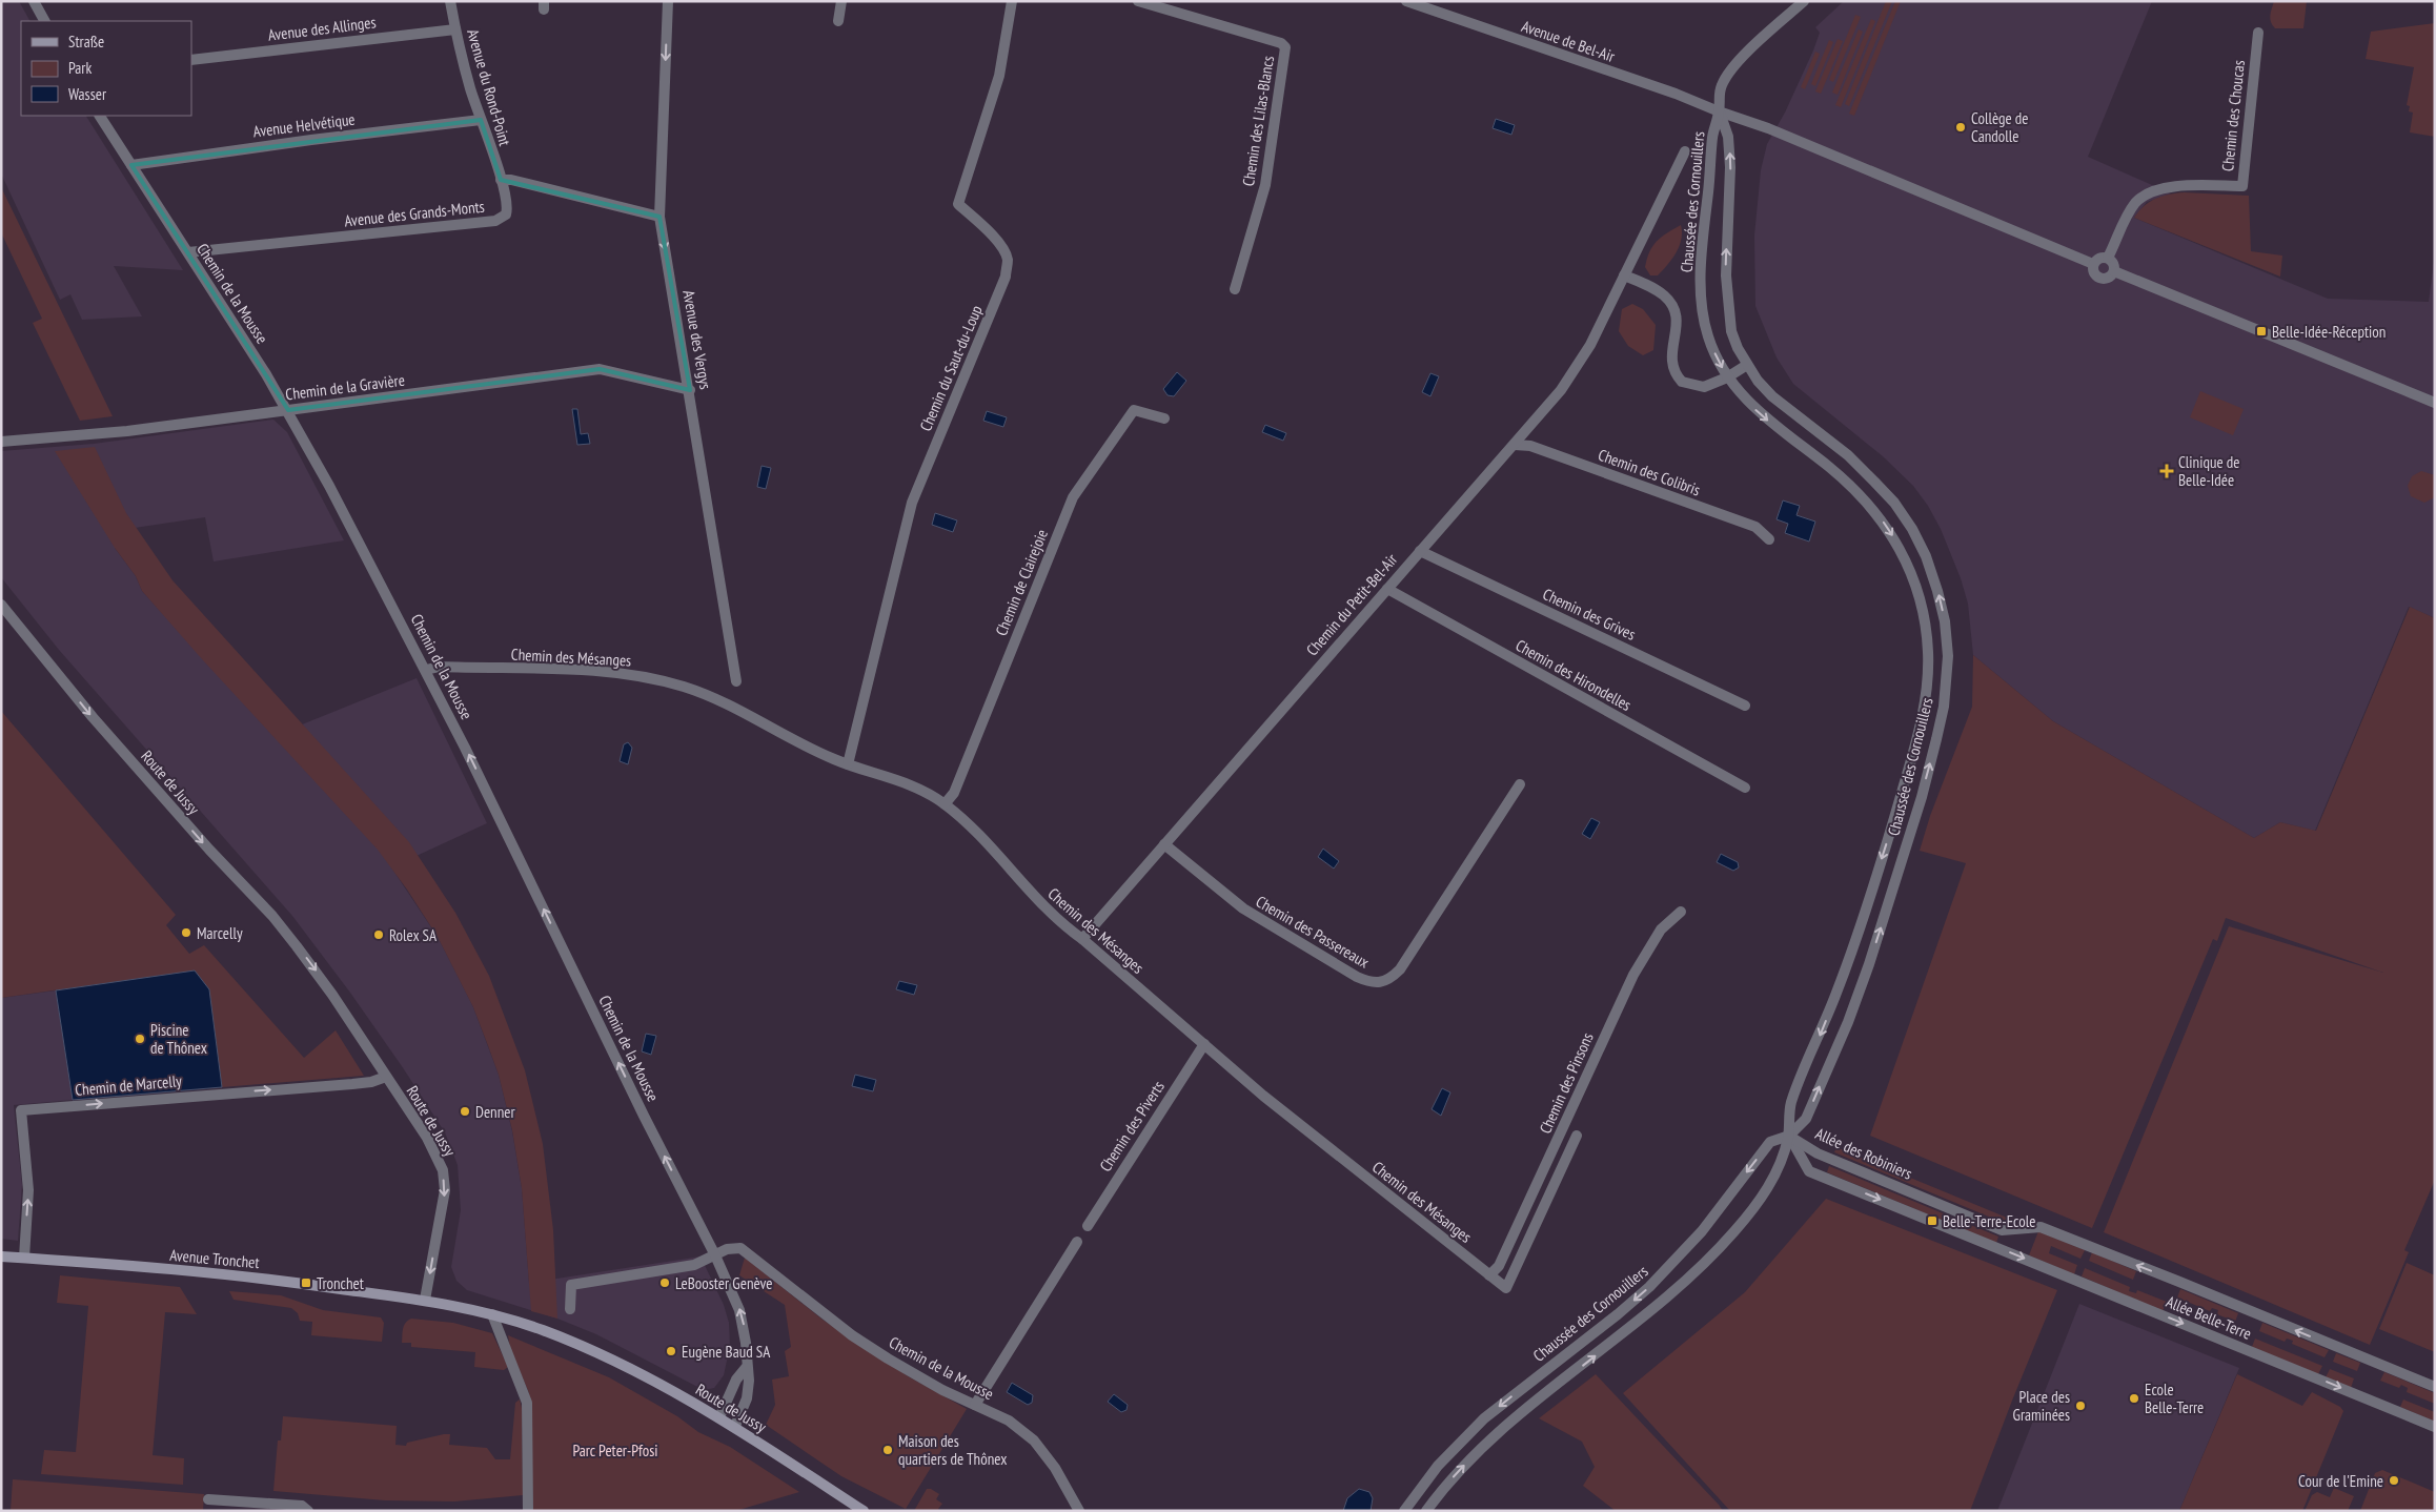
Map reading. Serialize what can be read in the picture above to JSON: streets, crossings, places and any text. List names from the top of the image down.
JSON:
{
  "streets": {
    "main road": ["Route de Jussy", "Avenue Tronchet"],
    "street": [
      "Avenue des Allinges",
      "Avenue de Bel-Air",
      "Avenue du Rond-Point",
      "Chemin des Choucas",
      "Chemin des Lilas-Blancs",
      "Avenue Helvétique",
      "Chaussée des Cornouillers",
      "Avenue des Grands-Monts",
      "Chemin de la Mousse",
      "Avenue des Vergys",
      "Chemin du Saut-du-Loup",
      "Chemin de la Gravière",
      "Chemin des Colibris",
      "Chemin de Clairejoie",
      "Chemin du Petit-Bel-Air",
      "Chemin des Grives",
      "Chemin des Mésanges",
      "Chemin des Hirondelles",
      "Chemin des Passereaux",
      "Chemin des Pinsons",
      "Chemin de Marcelly",
      "Chemin des Piverts",
      "Allée des Robiniers",
      "Allée Belle-Terre"
    ]
  },
  "crossings": [
    ["Avenue des Allinges", "Avenue du Rond-Point"],
    ["Avenue de Bel-Air", "Chemin des Choucas"],
    ["Avenue de Bel-Air", "Chaussée des Cornouillers"],
    ["Avenue du Rond-Point", "Avenue Helvétique"],
    ["Avenue du Rond-Point", "Avenue des Grands-Monts"],
    ["Avenue Helvétique", "Chemin de la Mousse"],
    ["Chaussée des Cornouillers", "Allée des Robiniers"],
    ["Avenue des Grands-Monts", "Chemin de la Mousse"],
    ["Chemin de la Mousse", "Chemin de la Gravière"],
    ["Chemin de la Mousse", "Chemin des Mésanges"],
    ["Chemin de la Mousse", "Route de Jussy"],
    ["Avenue des Vergys", "Chemin de la Gravière"],
    ["Chemin du Saut-du-Loup", "Chemin des Mésanges"],
    ["Chemin des Colibris", "Chemin du Petit-Bel-Air"],
    ["Chemin de Clairejoie", "Chemin des Mésanges"],
    ["Chemin du Petit-Bel-Air", "Chemin des Grives"],
    ["Chemin du Petit-Bel-Air", "Chemin des Mésanges"],
    ["Chemin du Petit-Bel-Air", "Chemin des Hirondelles"],
    ["Chemin du Petit-Bel-Air", "Chemin des Passereaux"],
    ["Chemin des Mésanges", "Chemin des Pinsons"],
    ["Chemin des Mésanges", "Chemin des Piverts"],
    ["Route de Jussy", "Chemin de Marcelly"],
    ["Route de Jussy", "Avenue Tronchet"],
    ["Chemin de Marcelly", "Avenue Tronchet"],
    ["Allée des Robiniers", "Allée Belle-Terre"]
  ],
  "one_way": ["Chemin de la Mousse", "Avenue des Vergys", "Route de Jussy"],
  "parks": ["Parc Peter-Pfosi"],
  "places": {
    "other": [
      "Collège de Candolle",
      "Marcelly",
      "Rolex SA",
      "Piscine de Thônex",
      "Denner",
      "LeBooster Genève",
      "Eugène Baud SA",
      "Ecole Belle-Terre",
      "Place des Graminées",
      "Maison des quartiers de Thônex",
      "Cour de l'Emine"
    ],
    "transit": ["Belle-Idée-Réception", "Belle-Terre-Ecole", "Tronchet"],
    "health": ["Clinique de Belle-Idée"]
  },
  "legend": ["Straße", "Park", "Wasser"]
}
